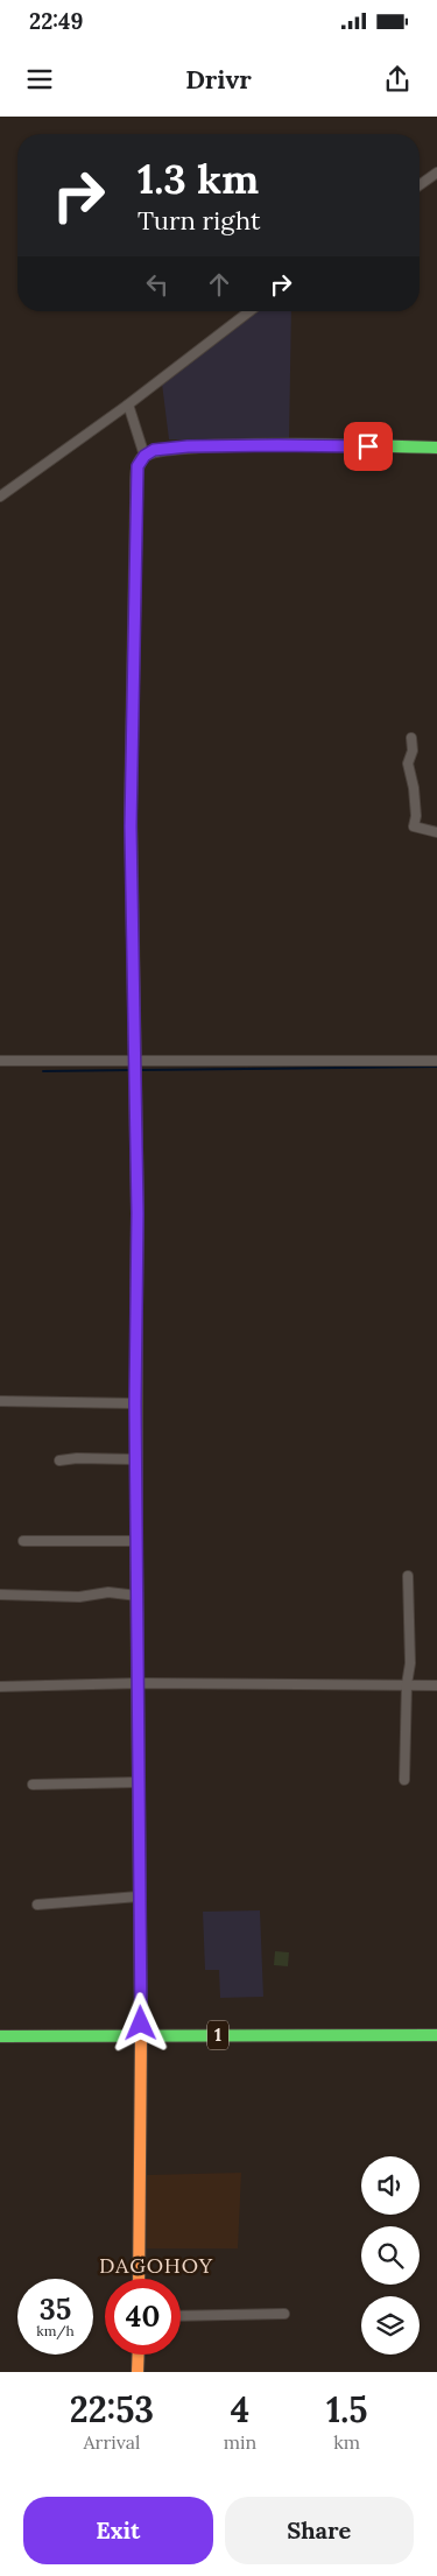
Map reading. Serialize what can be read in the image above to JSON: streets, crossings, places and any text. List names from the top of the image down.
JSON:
{
  "streets": {
    "main road": ["1"]
  },
  "districts": ["DAGOHOY"],
  "page": {
    "status": "22:49",
    "header": "Drivr",
    "turn": ["1.3 km", "Turn right"],
    "speed": "35 km/h",
    "limit": "40",
    "eta": [
      "22:53",
      "Arrival",
      "4",
      "min",
      "1.5",
      "km"
    ],
    "buttons": ["Exit", "Share"]
  }
}
